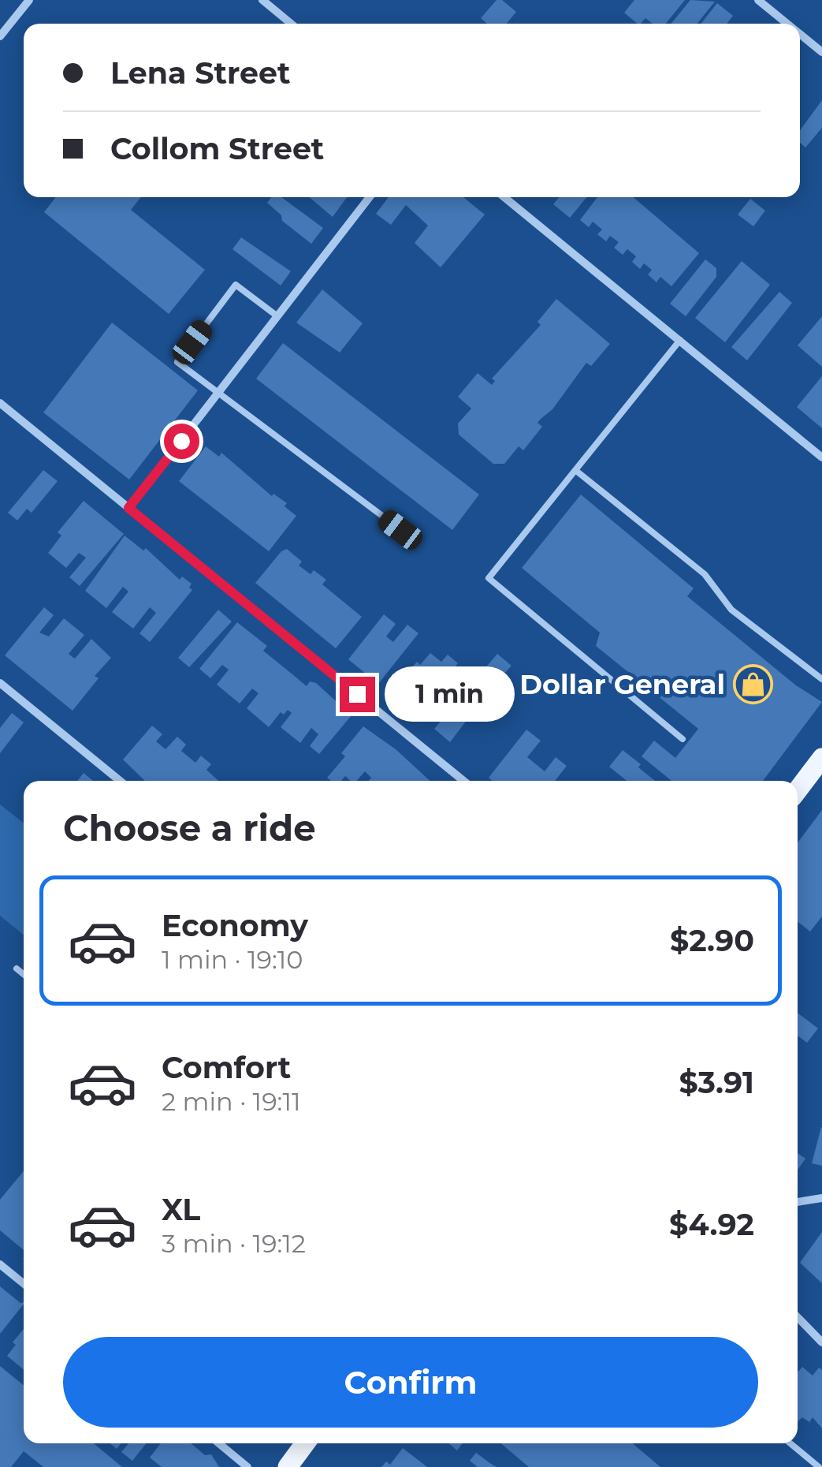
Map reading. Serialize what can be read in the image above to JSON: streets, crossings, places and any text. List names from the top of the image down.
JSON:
{
  "places": {
    "shop": ["Dollar General"]
  },
  "page": {
    "banner": ["Lena Street", "Collom Street"],
    "bubble": "1 min",
    "heading": "Choose a ride",
    "list": [
      {
        "name": "Economy",
        "note": "1 min · 19:10",
        "value": "$2.90"
      },
      {
        "name": "Comfort",
        "note": "2 min · 19:11",
        "value": "$3.91"
      },
      {
        "name": "XL",
        "note": "3 min · 19:12",
        "value": "$4.92"
      }
    ],
    "buttons": "Confirm"
  }
}
